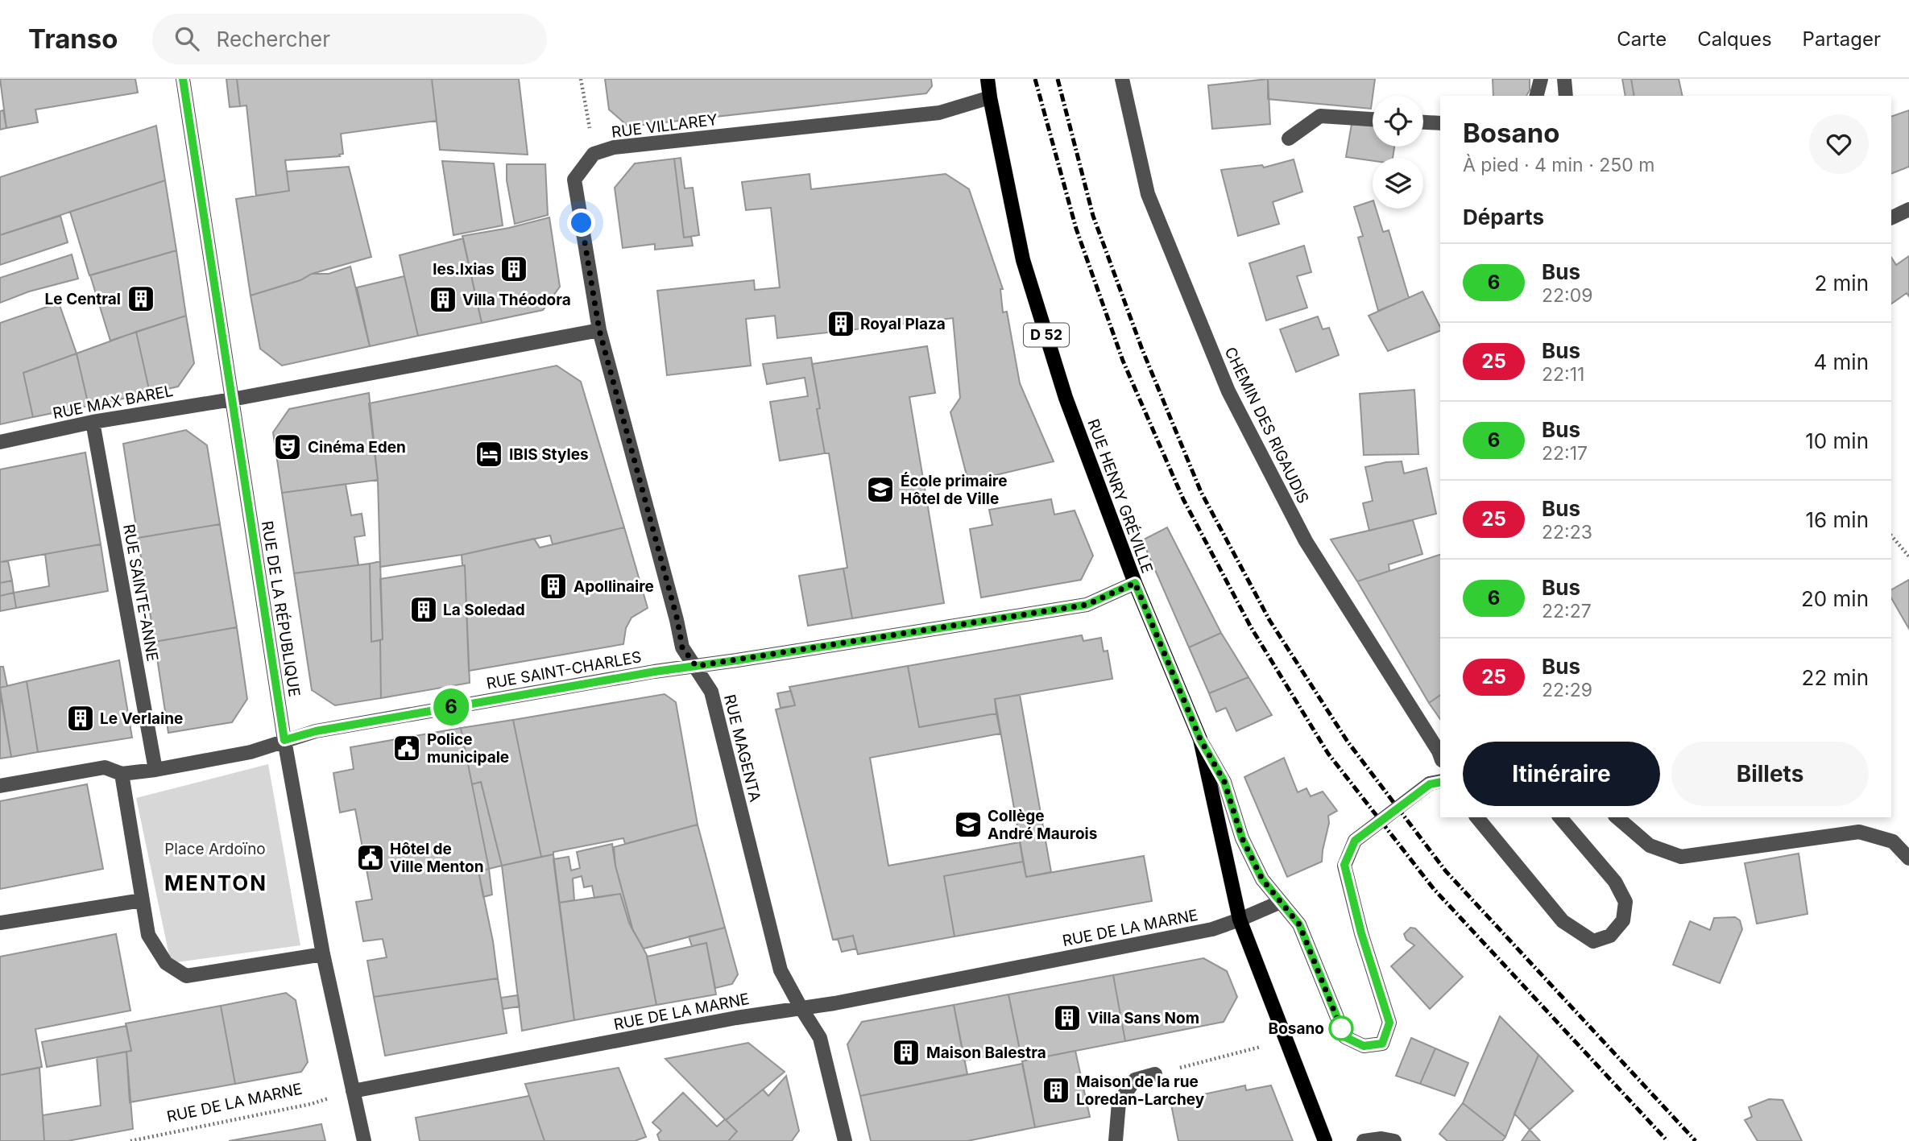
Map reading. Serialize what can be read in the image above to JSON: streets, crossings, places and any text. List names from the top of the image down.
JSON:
{
  "streets": {
    "main road": ["D 52", "RUE HENRY GRÉVILLE"],
    "street": [
      "RUE VILLAREY",
      "RUE MAX BAREL",
      "CHEMIN DES RIGAUDIS",
      "RUE SAINTE-ANNE",
      "RUE DE LA RÉPUBLIQUE",
      "RUE SAINT-CHARLES",
      "RUE MAGENTA",
      "RUE DE LA MARNE"
    ]
  },
  "crossings": [
    ["RUE VILLAREY", "RUE HENRY GRÉVILLE"],
    ["RUE VILLAREY", "RUE MAGENTA"],
    ["D 52", "RUE HENRY GRÉVILLE"],
    ["D 52", "RUE DE LA MARNE"],
    ["RUE MAX BAREL", "RUE SAINTE-ANNE"],
    ["RUE MAX BAREL", "RUE DE LA RÉPUBLIQUE"],
    ["RUE HENRY GRÉVILLE", "RUE SAINT-CHARLES"],
    ["RUE HENRY GRÉVILLE", "RUE DE LA MARNE"],
    ["RUE SAINTE-ANNE", "RUE SAINT-CHARLES"],
    ["RUE DE LA RÉPUBLIQUE", "RUE SAINT-CHARLES"],
    ["RUE DE LA RÉPUBLIQUE", "RUE DE LA MARNE"],
    ["RUE SAINT-CHARLES", "RUE MAGENTA"],
    ["RUE MAGENTA", "RUE DE LA MARNE"]
  ],
  "districts": ["MENTON"],
  "parks": ["Place Ardoïno"],
  "places": {
    "building": [
      "les.Ixias",
      "Le Central",
      "Villa Théodora",
      "Royal Plaza",
      "Apollinaire",
      "La Soledad",
      "Le Verlaine",
      "Villa Sans Nom",
      "Maison Balestra",
      "Maison de la rue Loredan-Larchey"
    ],
    "theatre": ["Cinéma Eden"],
    "hotel": ["IBIS Styles"],
    "school or university": ["École primaire Hôtel de Ville", "Collège André Maurois"],
    "public building": ["Police municipale", "Hôtel de Ville Menton"],
    "other": ["Bosano"]
  },
  "lines": ["bus line 6"],
  "page": {
    "header": "Transo",
    "search": "Rechercher",
    "nav": ["Carte", "Calques", "Partager"],
    "on_map": "6",
    "heading": [
      ["Bosano", "À pied · 4 min · 250 m"],
      "Départs"
    ],
    "list": [
      {
        "mark": "6",
        "name": "Bus",
        "note": "22:09",
        "value": "2 min"
      },
      {
        "mark": "25",
        "name": "Bus",
        "note": "22:11",
        "value": "4 min"
      },
      {
        "mark": "6",
        "name": "Bus",
        "note": "22:17",
        "value": "10 min"
      },
      {
        "mark": "25",
        "name": "Bus",
        "note": "22:23",
        "value": "16 min"
      },
      {
        "mark": "6",
        "name": "Bus",
        "note": "22:27",
        "value": "20 min"
      },
      {
        "mark": "25",
        "name": "Bus",
        "note": "22:29",
        "value": "22 min"
      }
    ],
    "buttons": ["Itinéraire", "Billets"]
  }
}
